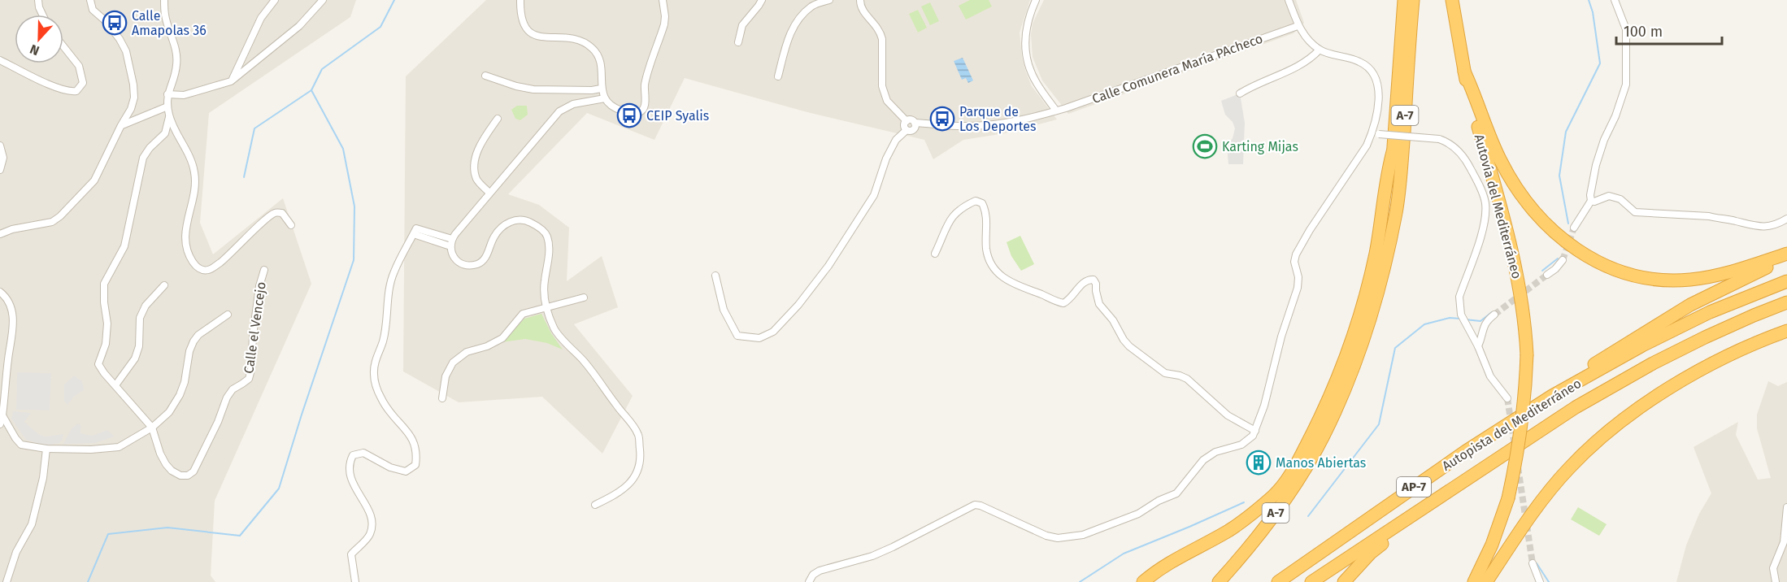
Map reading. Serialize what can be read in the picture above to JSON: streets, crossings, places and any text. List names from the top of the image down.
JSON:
{
  "streets": {
    "highway": [
      "A-7",
      "Autovía del Mediterráneo",
      "Autopista del Mediterráneo",
      "AP-7"
    ],
    "street": ["Calle Comunera María PAcheco", "Calle el Vencejo"]
  },
  "places": {
    "bus stop": ["Calle Amapolas 36", "CEIP Syalis", "Parque de Los Deportes"],
    "sports": ["Karting Mijas"],
    "building": ["Manos Abiertas"]
  },
  "scale_bar": "100 m",
  "north": "bottom"
}
